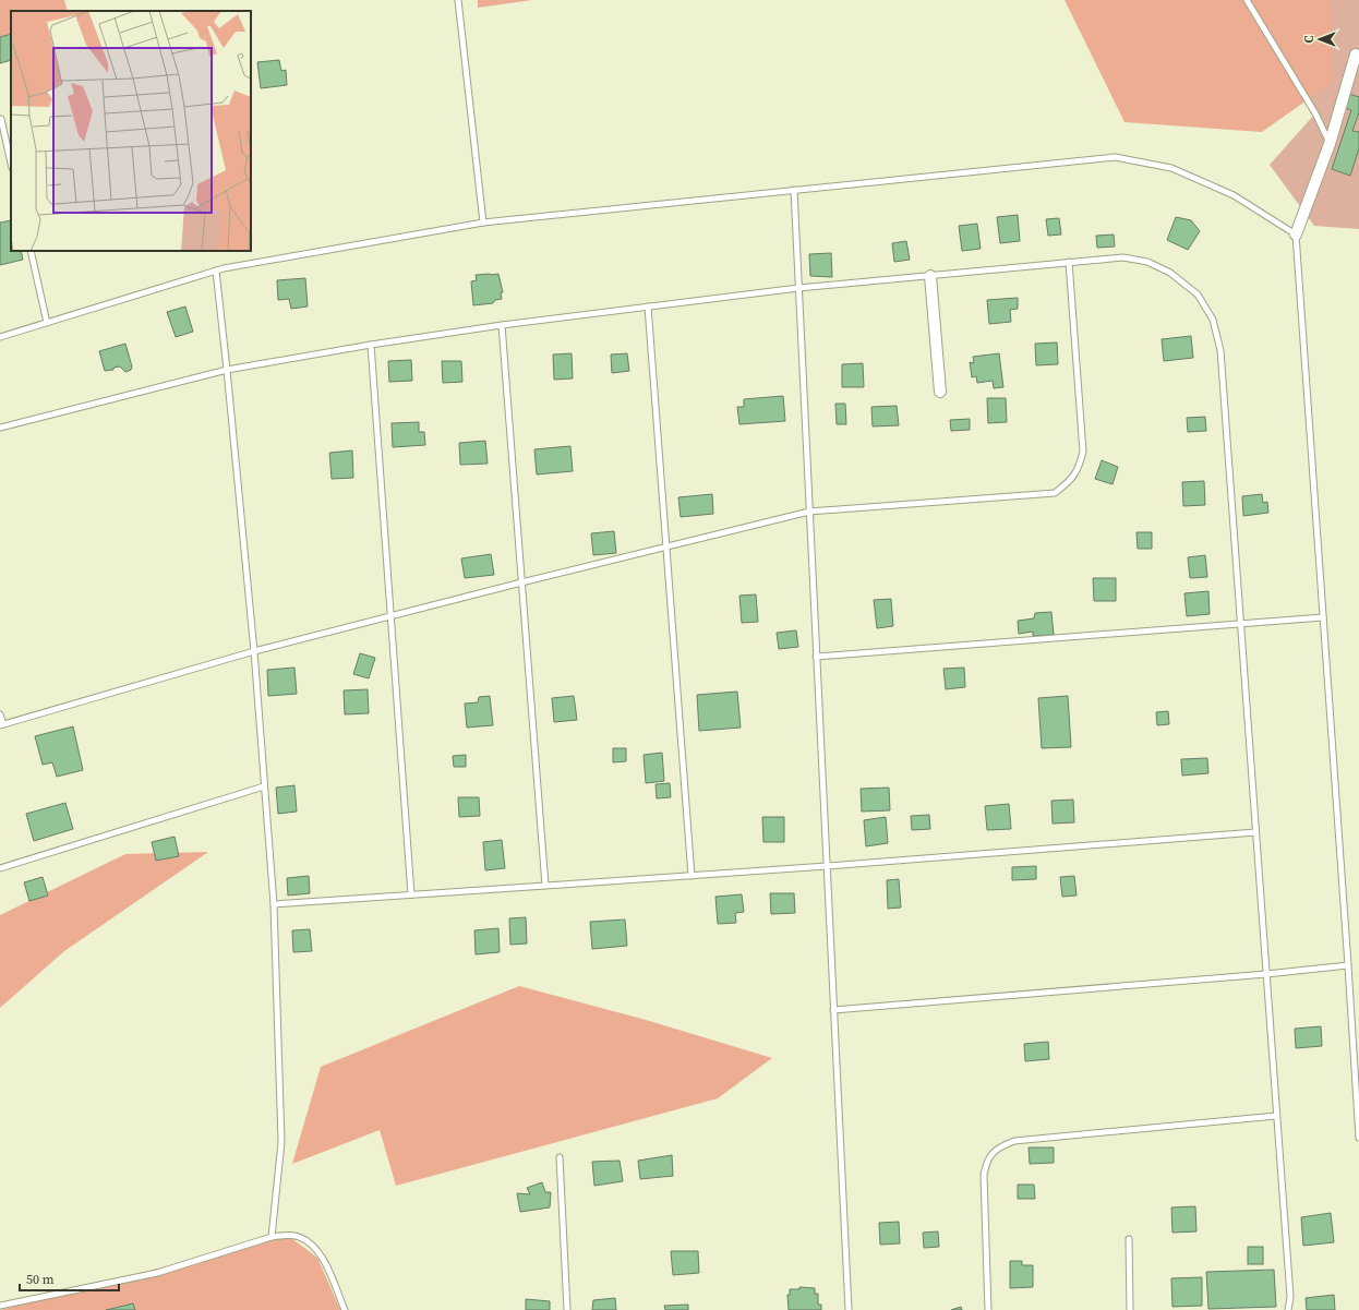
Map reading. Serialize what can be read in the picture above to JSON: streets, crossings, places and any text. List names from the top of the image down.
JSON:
{
  "scale_bar": "50 m",
  "north": "left"
}
